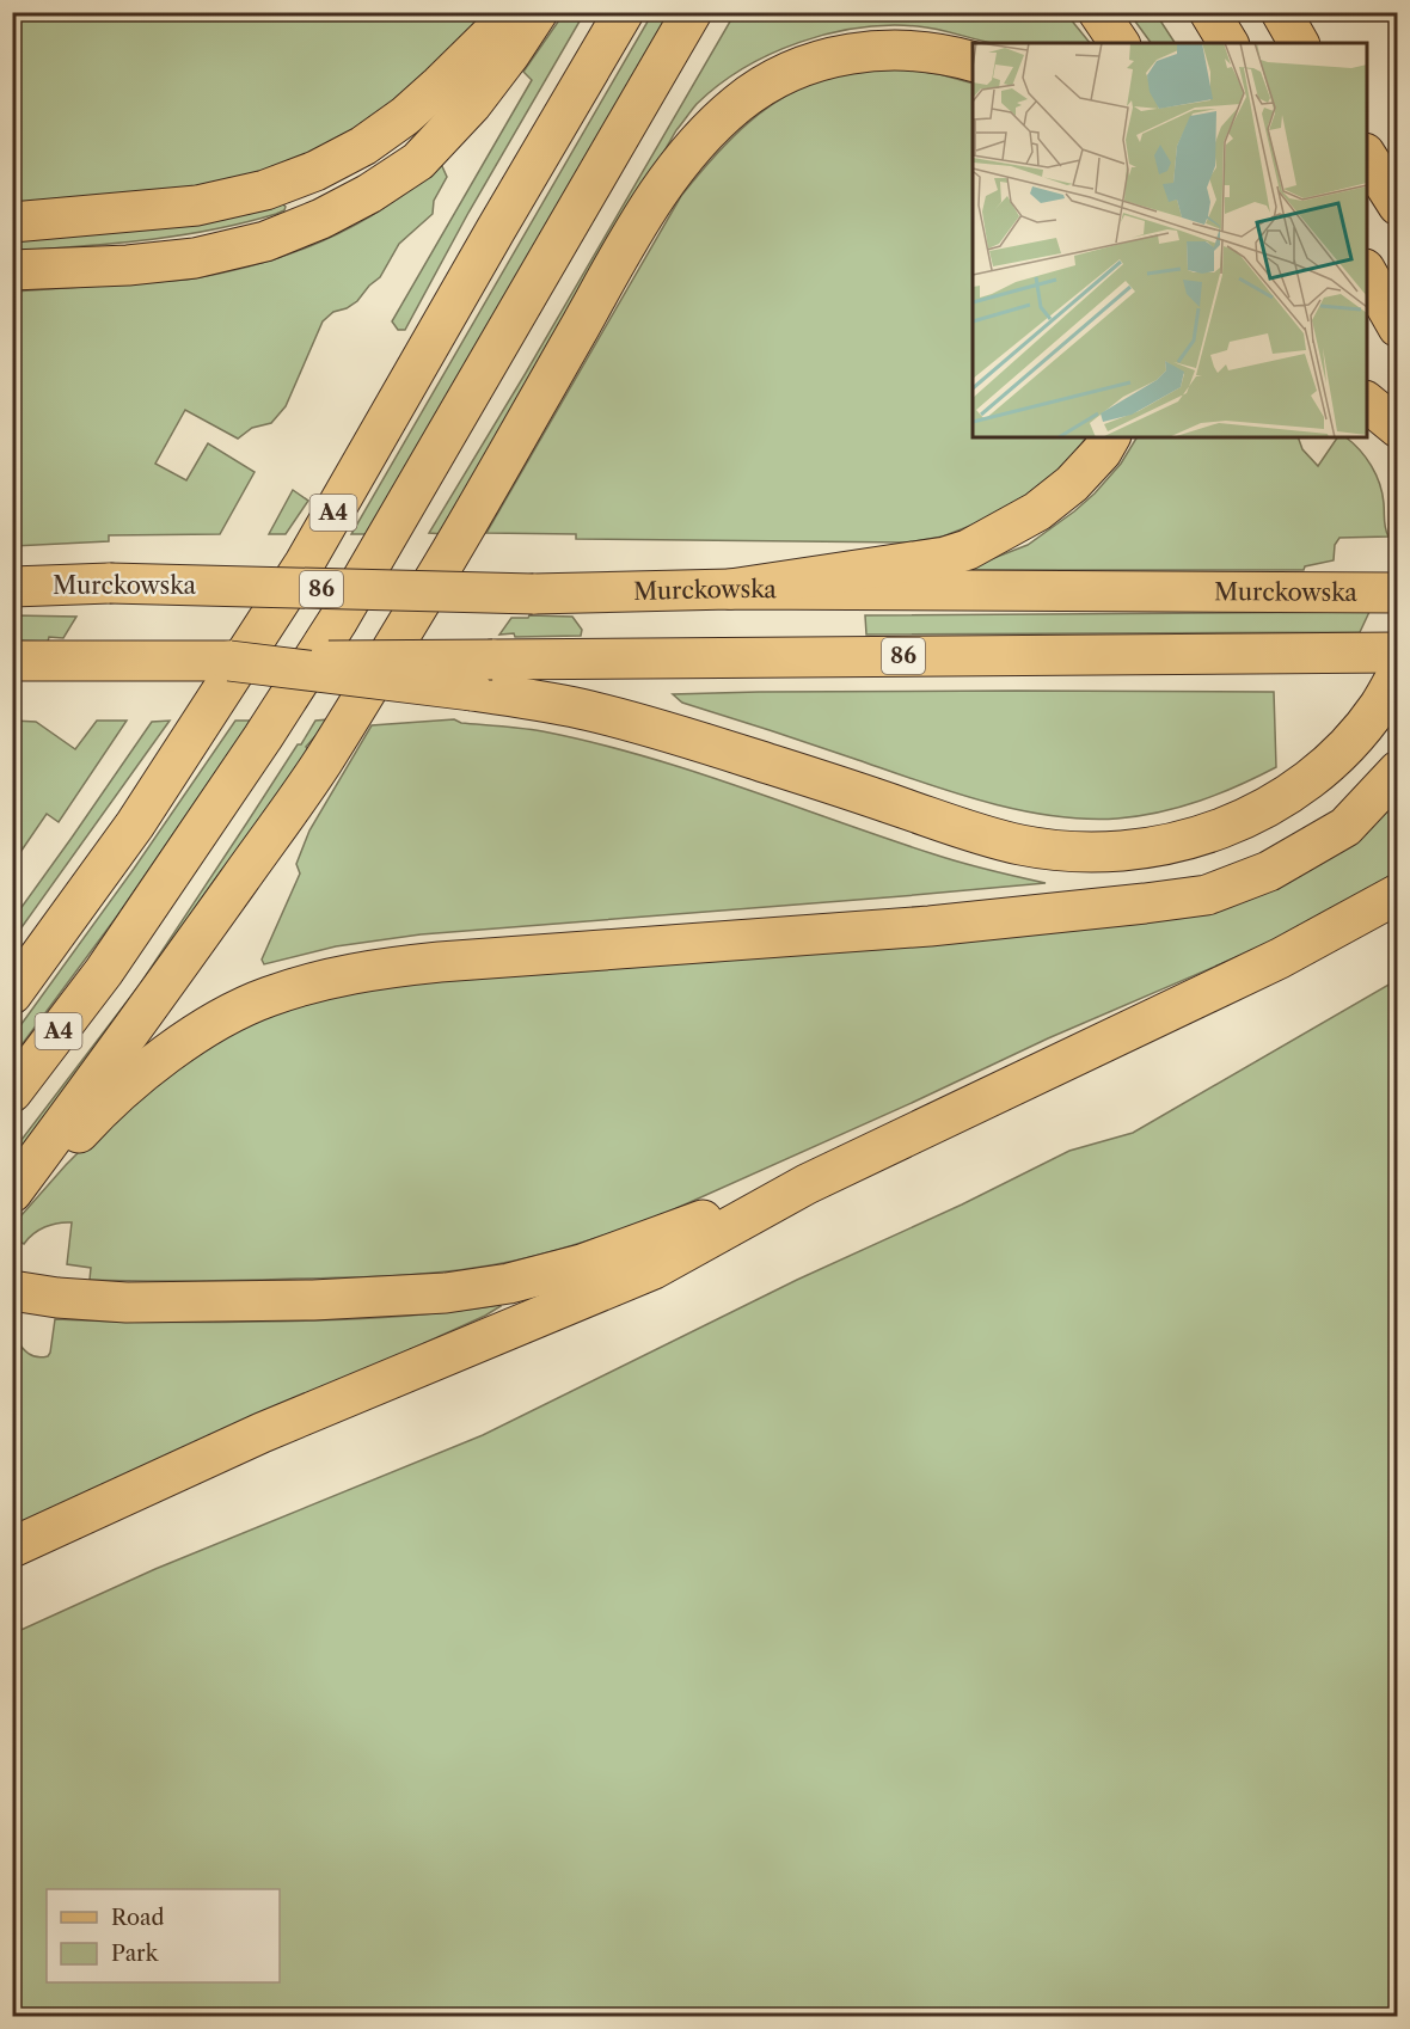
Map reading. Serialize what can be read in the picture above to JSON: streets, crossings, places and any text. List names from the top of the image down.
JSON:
{
  "streets": {
    "main road": ["A4", "Murckowska", "86"]
  },
  "legend": ["Road", "Park"]
}
